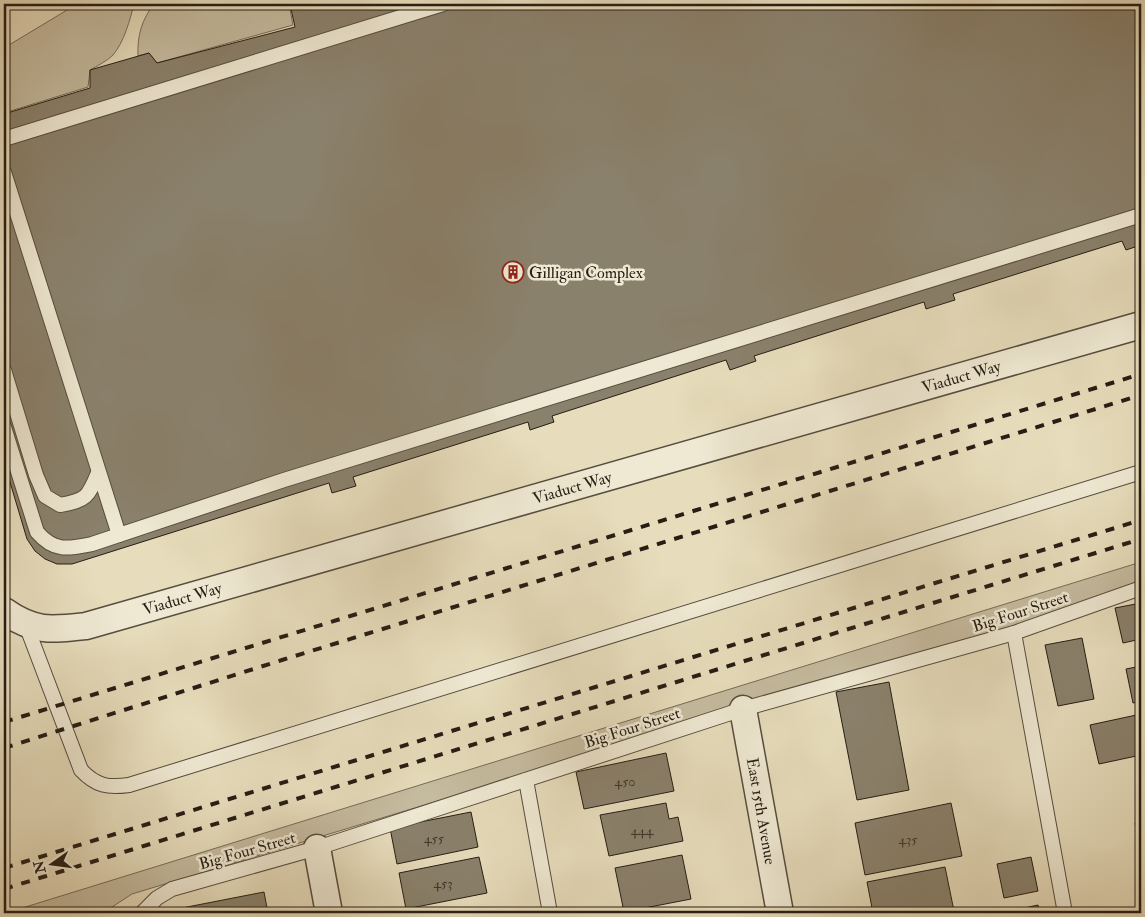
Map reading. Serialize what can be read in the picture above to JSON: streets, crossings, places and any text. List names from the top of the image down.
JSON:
{
  "streets": {
    "street": ["Viaduct Way", "East 15th Avenue"],
    "lane": ["Big Four Street"]
  },
  "crossings": [
    ["Big Four Street", "East 15th Avenue"]
  ],
  "places": {
    "building": ["Gilligan Complex"]
  },
  "house_numbers": [
    "450",
    "444",
    "455",
    "435",
    "453"
  ],
  "north": "left"
}
